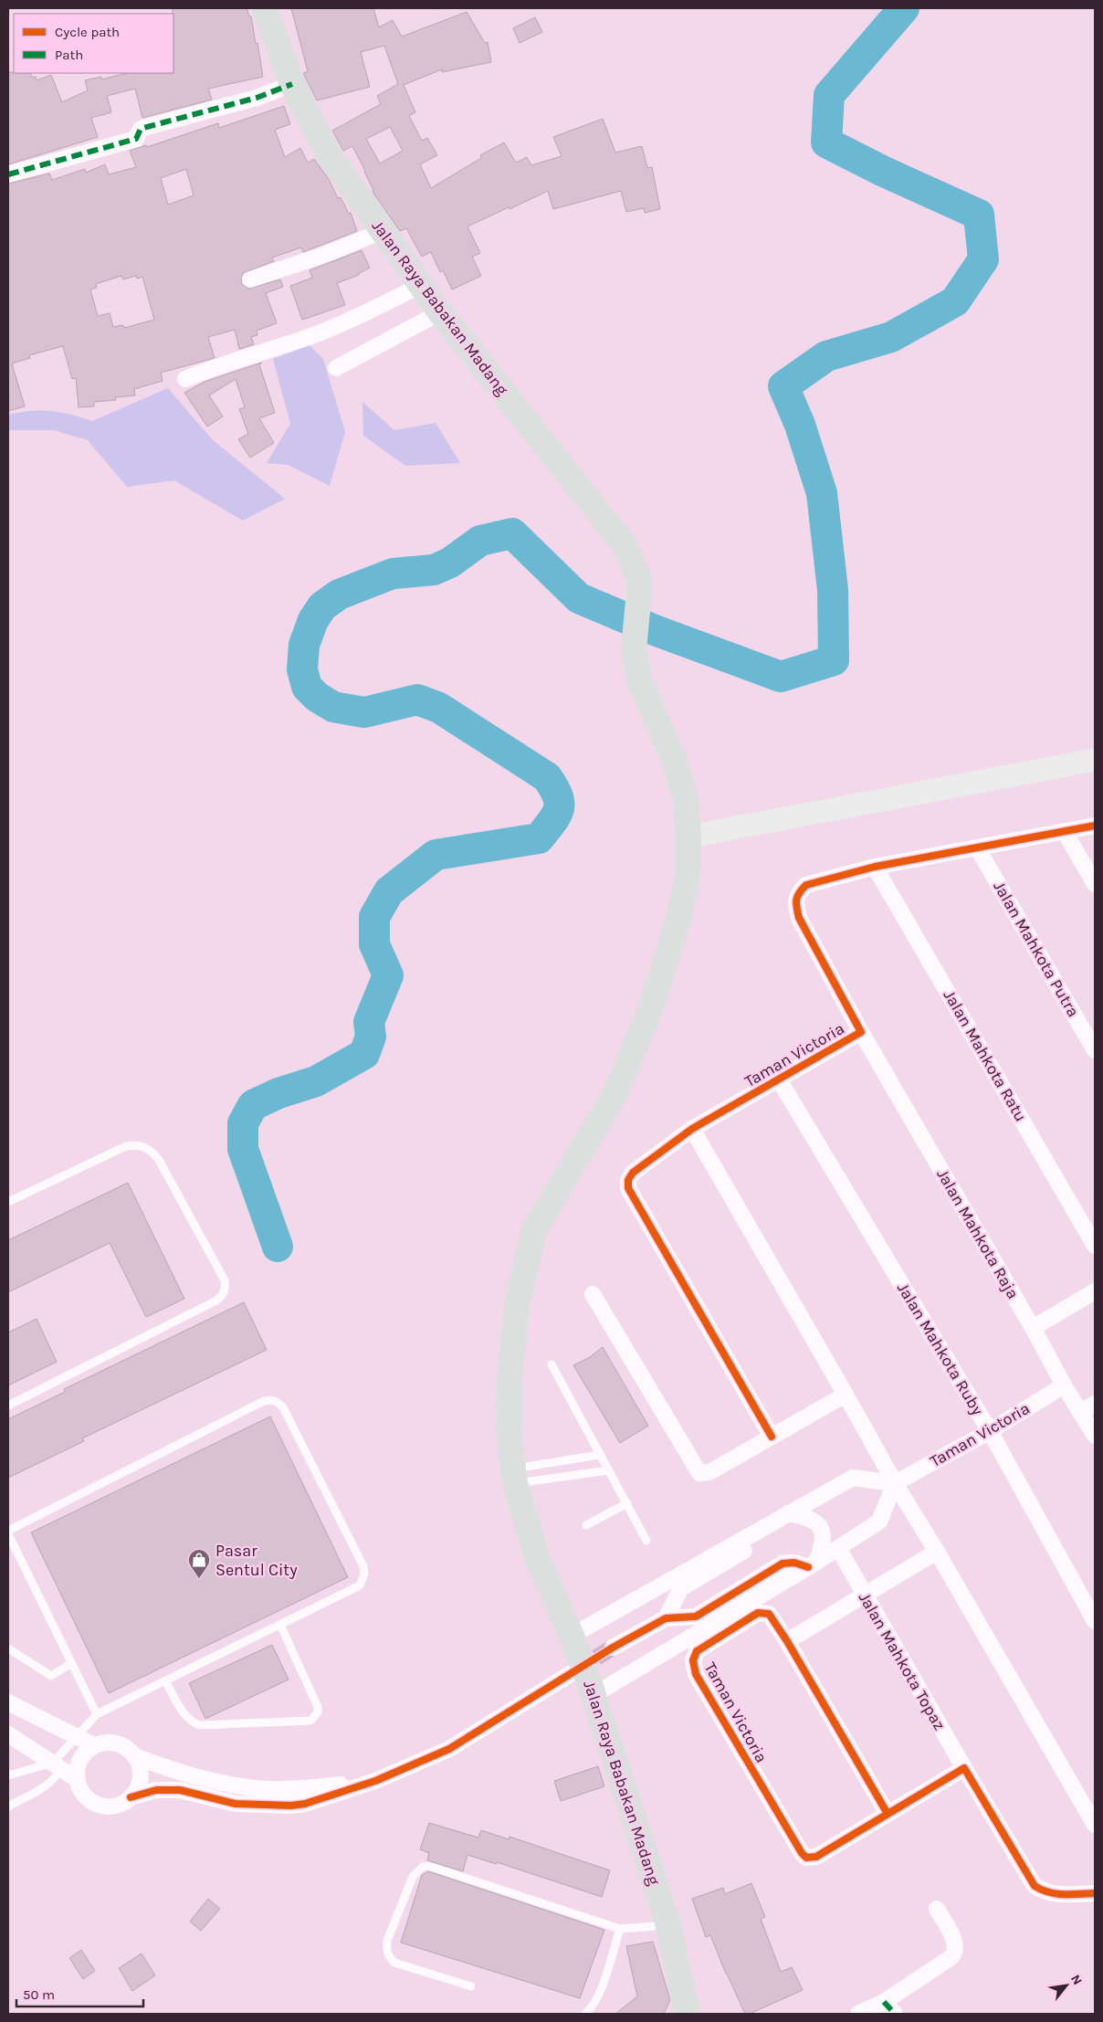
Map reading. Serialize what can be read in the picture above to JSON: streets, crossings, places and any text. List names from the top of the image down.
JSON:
{
  "streets": {
    "main road": ["Jalan Raya Babakan Madang"],
    "street": [
      "Jalan Mahkota Putra",
      "Taman Victoria",
      "Jalan Mahkota Ratu",
      "Jalan Mahkota Raja",
      "Jalan Mahkota Ruby",
      "Jalan Mahkota Topaz"
    ]
  },
  "crossings": [
    ["Jalan Mahkota Putra", "Taman Victoria"],
    ["Taman Victoria", "Jalan Mahkota Ratu"],
    ["Taman Victoria", "Jalan Mahkota Raja"],
    ["Taman Victoria", "Jalan Mahkota Ruby"],
    ["Taman Victoria", "Jalan Mahkota Topaz"]
  ],
  "places": {
    "shop": ["Pasar Sentul City"]
  },
  "legend": ["Cycle path", "Path"],
  "scale_bar": "50 m",
  "north": "top right"
}
